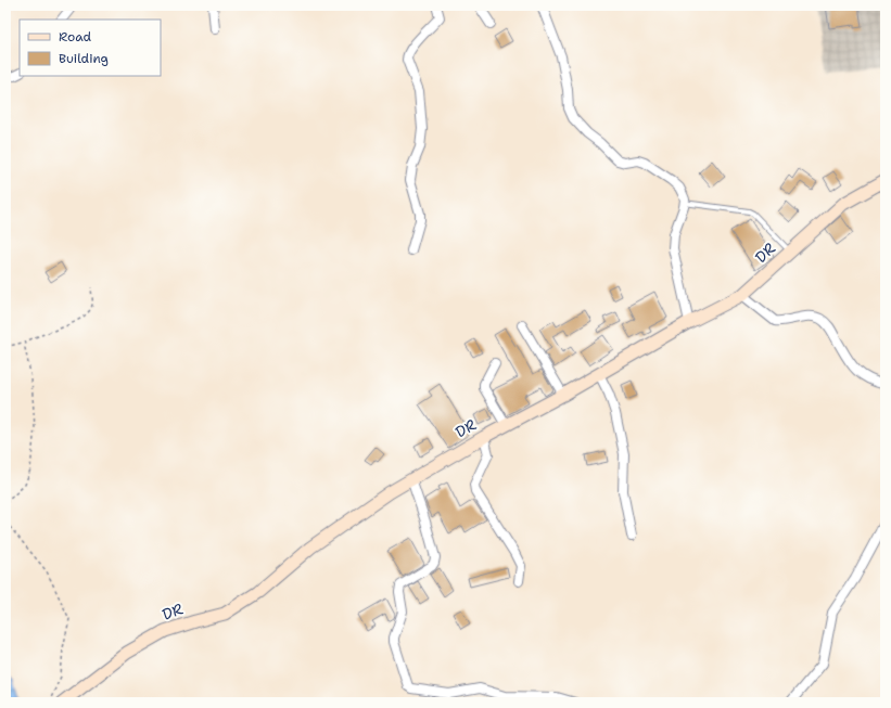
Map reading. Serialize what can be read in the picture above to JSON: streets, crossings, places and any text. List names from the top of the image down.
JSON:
{
  "streets": {
    "street": ["DR"]
  },
  "legend": ["Road", "Building"]
}
